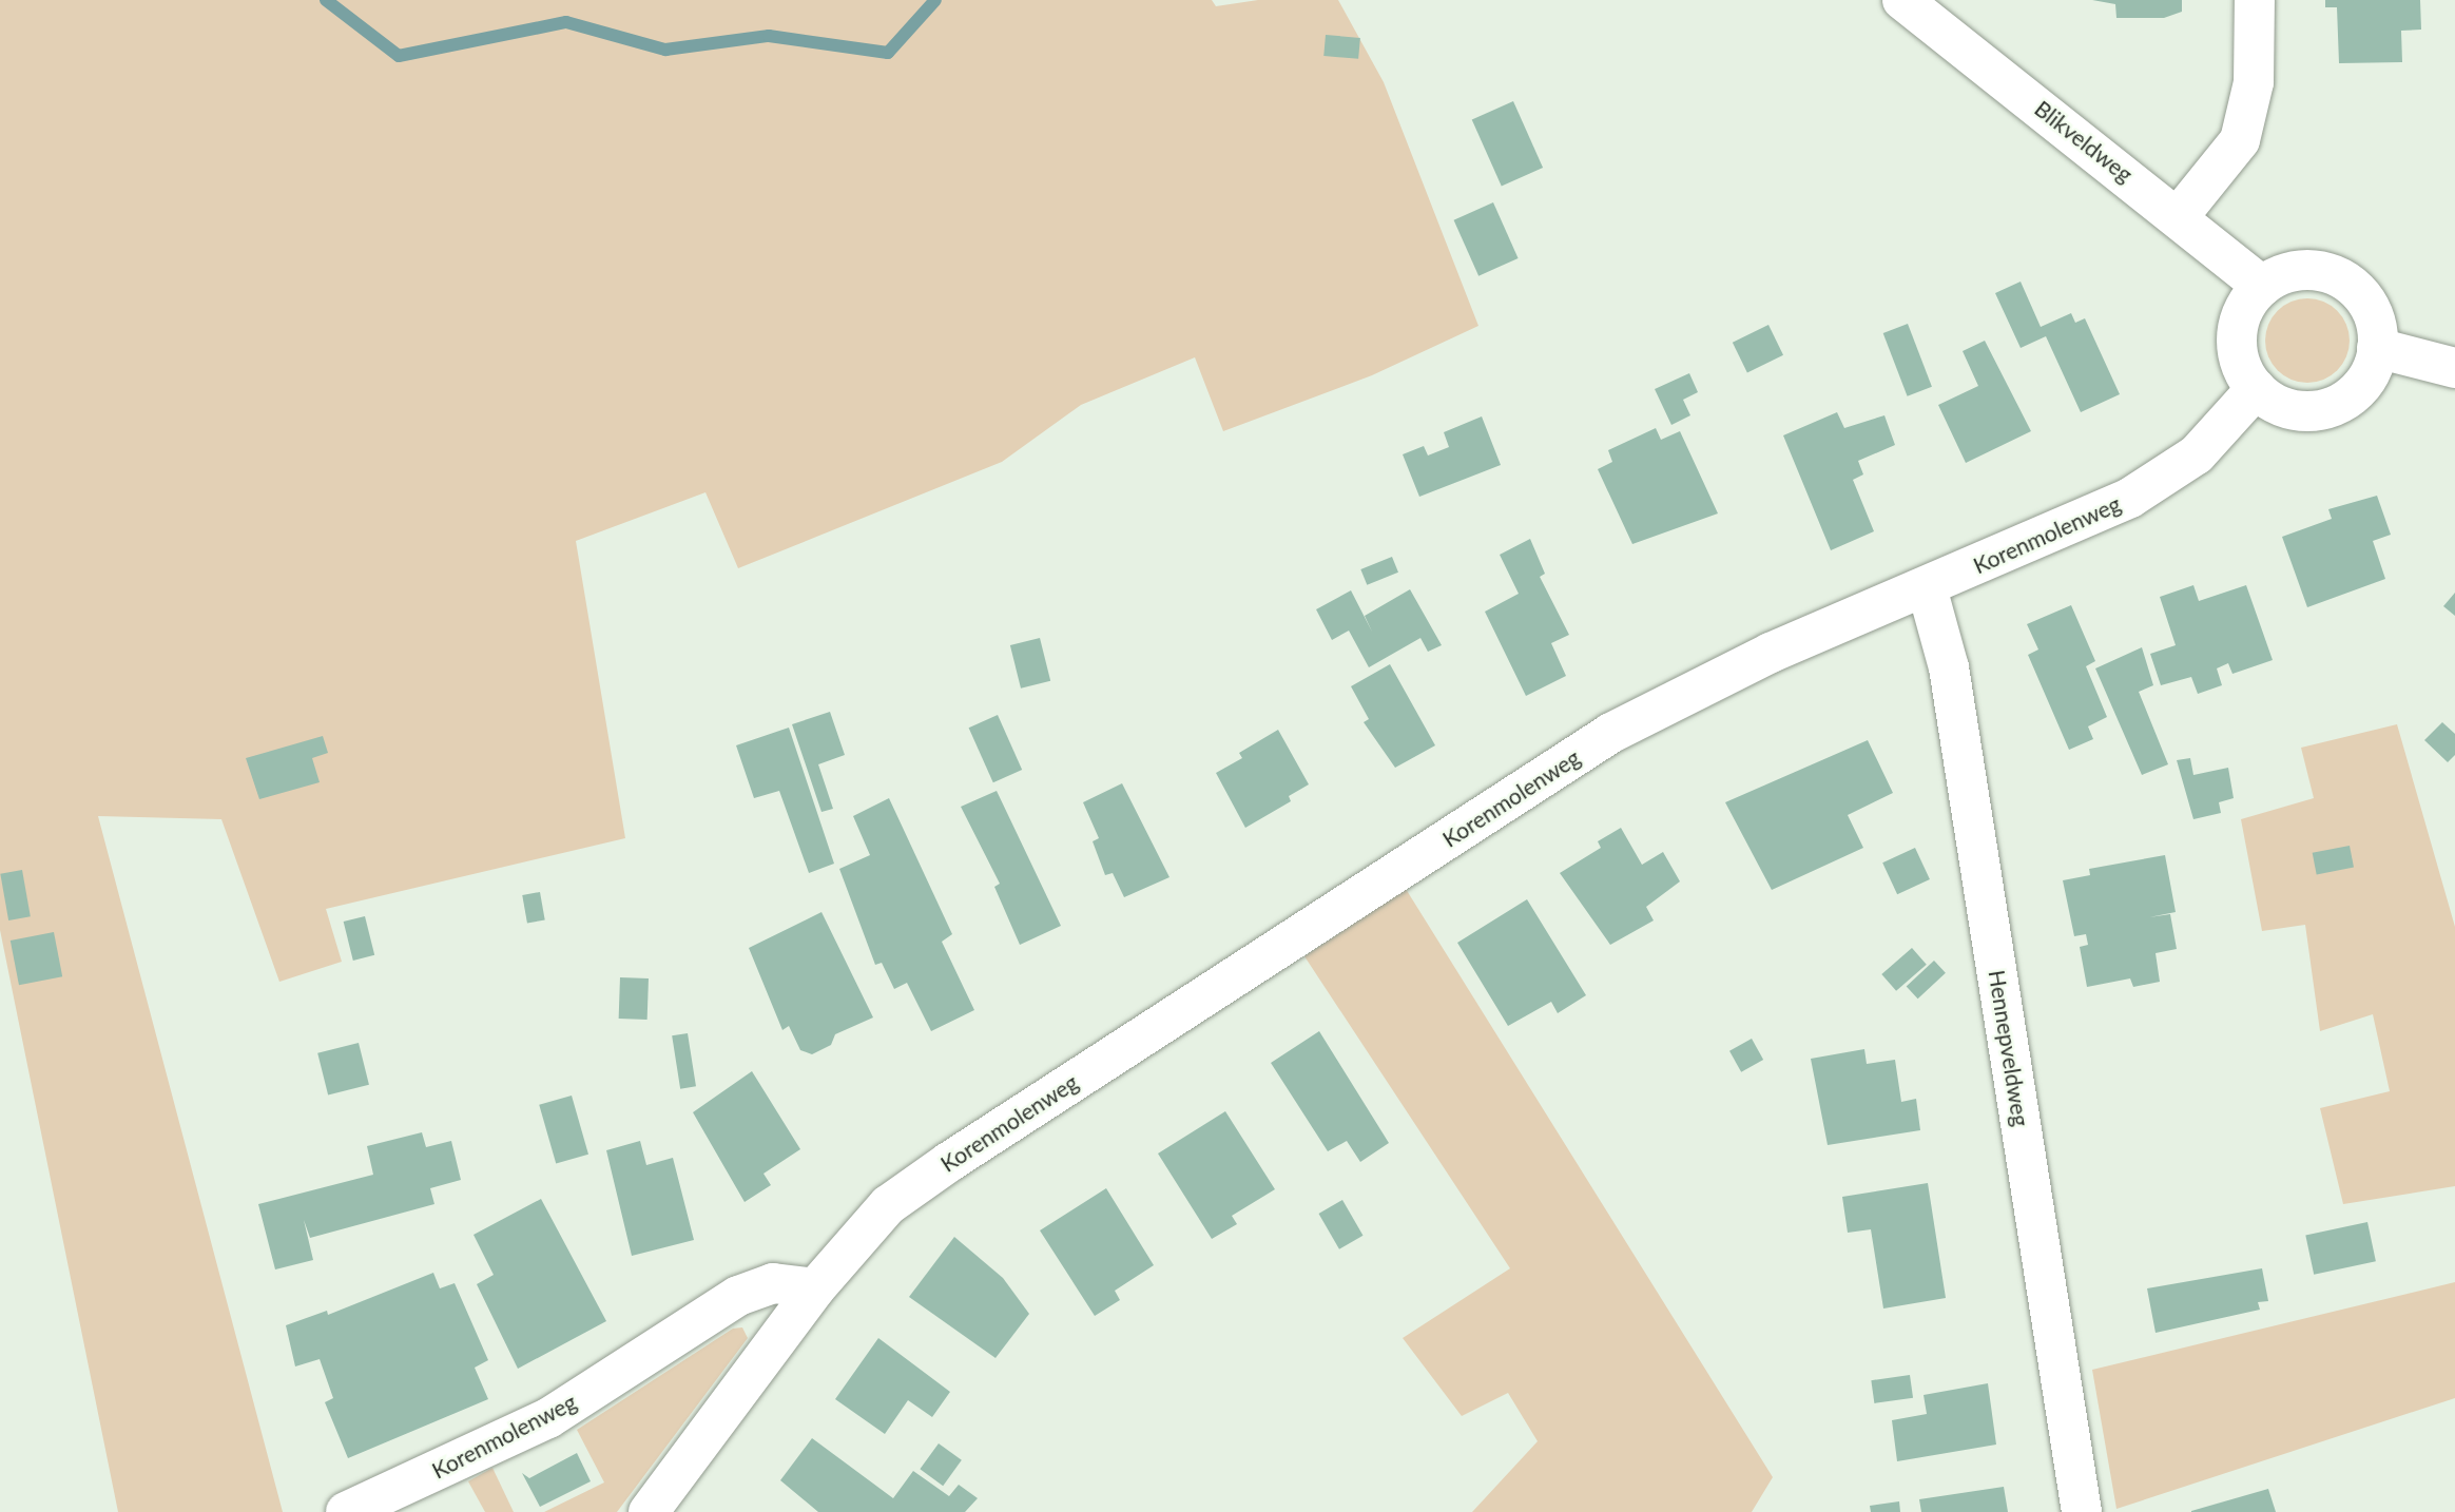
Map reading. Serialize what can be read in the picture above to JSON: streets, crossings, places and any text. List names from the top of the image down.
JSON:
{
  "streets": {
    "street": ["Blikveldweg", "Korenmolenweg", "Hennepveldweg"]
  },
  "crossings": [
    ["Blikveldweg", "Korenmolenweg"],
    ["Korenmolenweg", "Hennepveldweg"]
  ]
}
